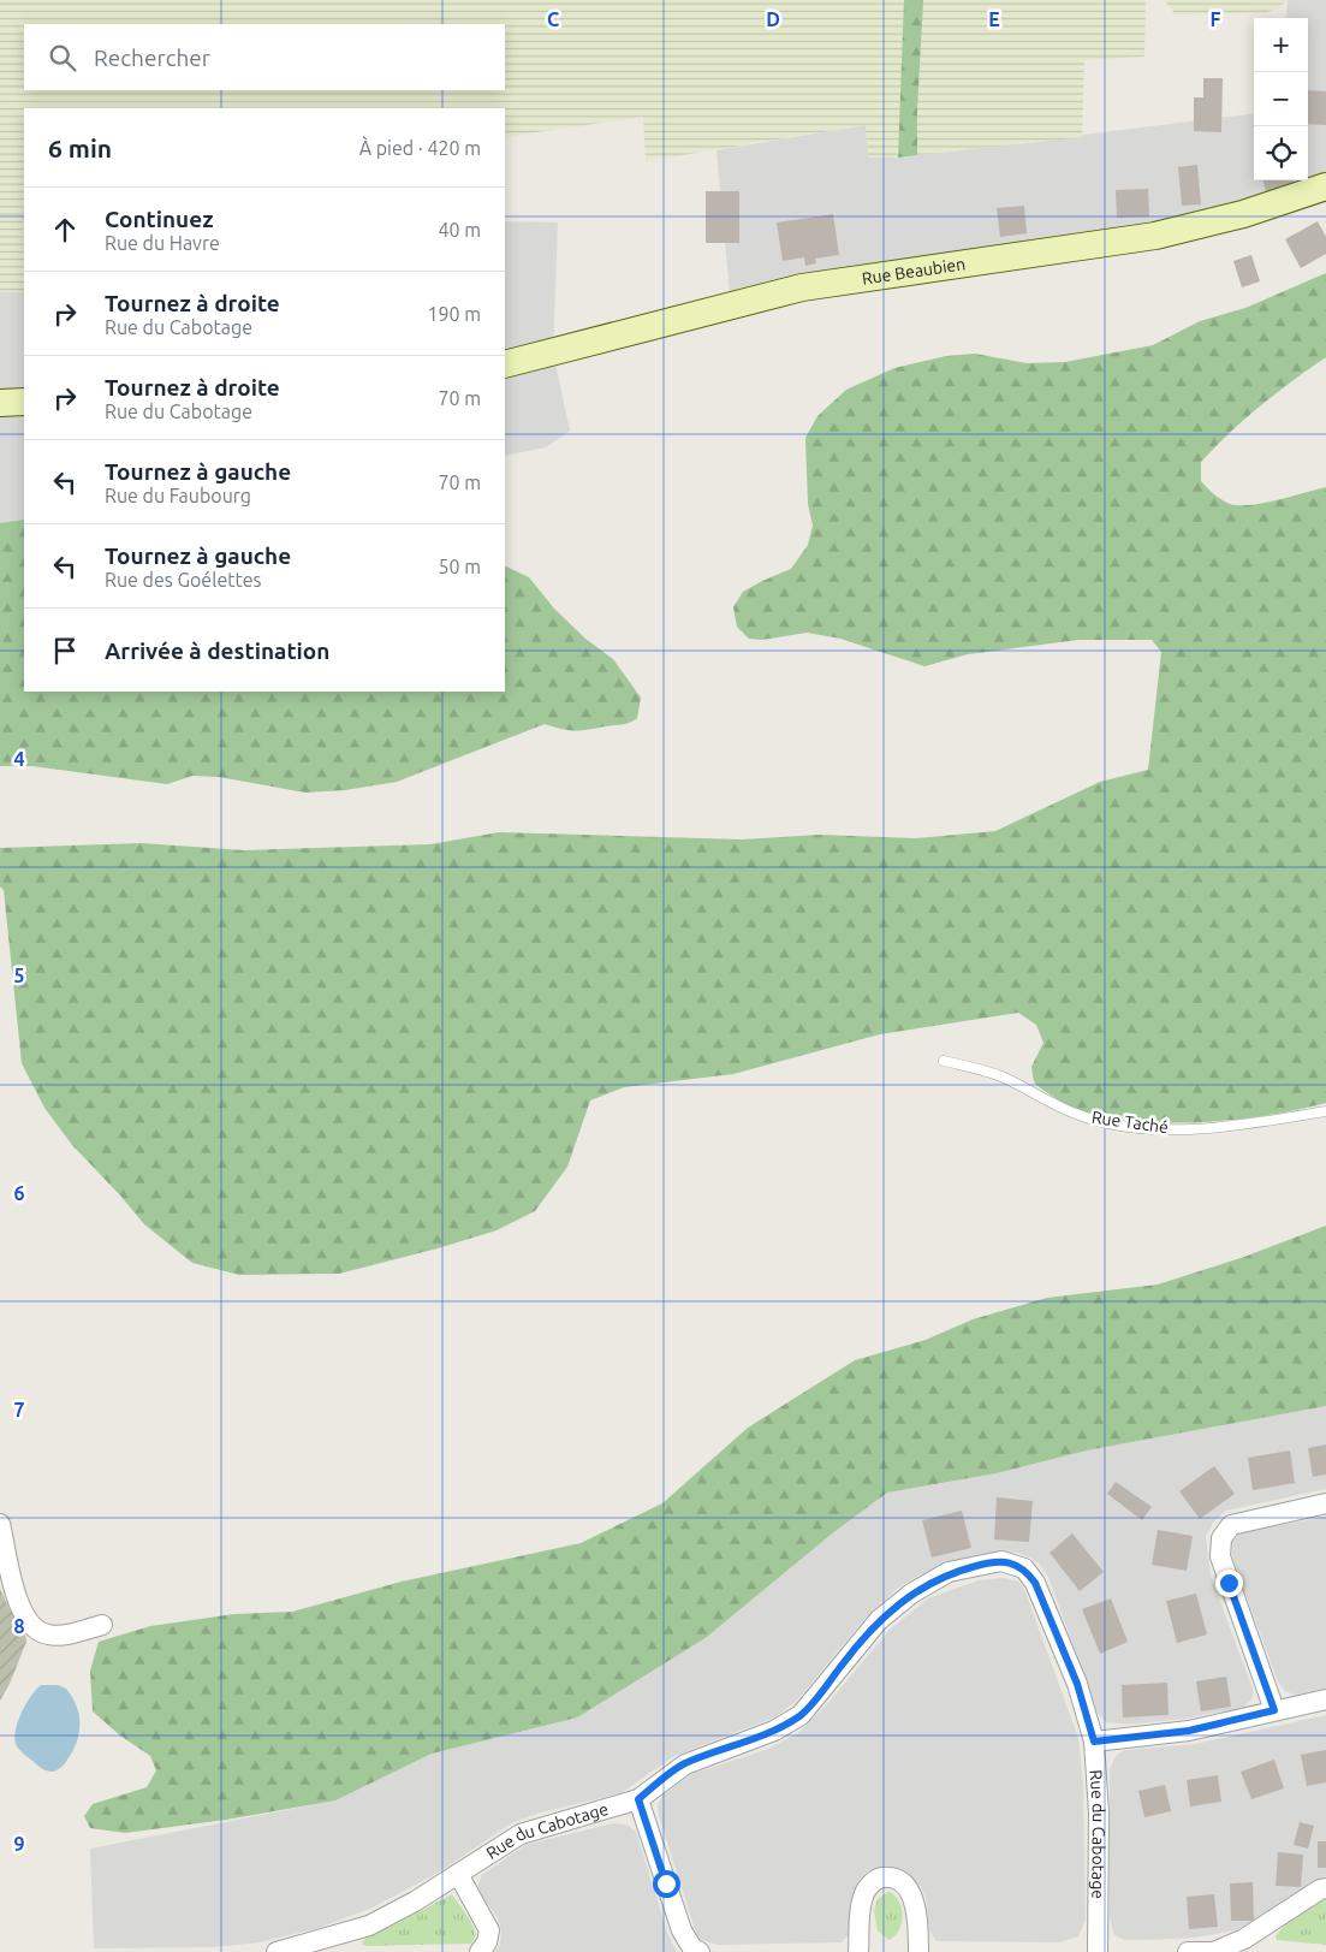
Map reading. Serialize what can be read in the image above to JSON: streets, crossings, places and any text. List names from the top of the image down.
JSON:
{
  "streets": {
    "main road": ["Rue Beaubien"],
    "street": ["Rue du Cabotage"],
    "lane": ["Rue Taché"]
  },
  "page": {
    "map_buttons": ["+", "−"],
    "search": "Rechercher",
    "heading": ["6 min", "À pied · 420 m"],
    "list": [
      ["Continuez", "Rue du Havre", "40 m"],
      ["Tournez à droite", "Rue du Cabotage", "190 m"],
      ["Tournez à droite", "Rue du Cabotage", "70 m"],
      ["Tournez à gauche", "Rue du Faubourg", "70 m"],
      ["Tournez à gauche", "Rue des Goélettes", "50 m"],
      "Arrivée à destination"
    ]
  },
  "grid": {
    "columns": [
      "C",
      "D",
      "E",
      "F"
    ],
    "rows": [
      "4",
      "5",
      "6",
      "7",
      "8",
      "9"
    ]
  }
}
